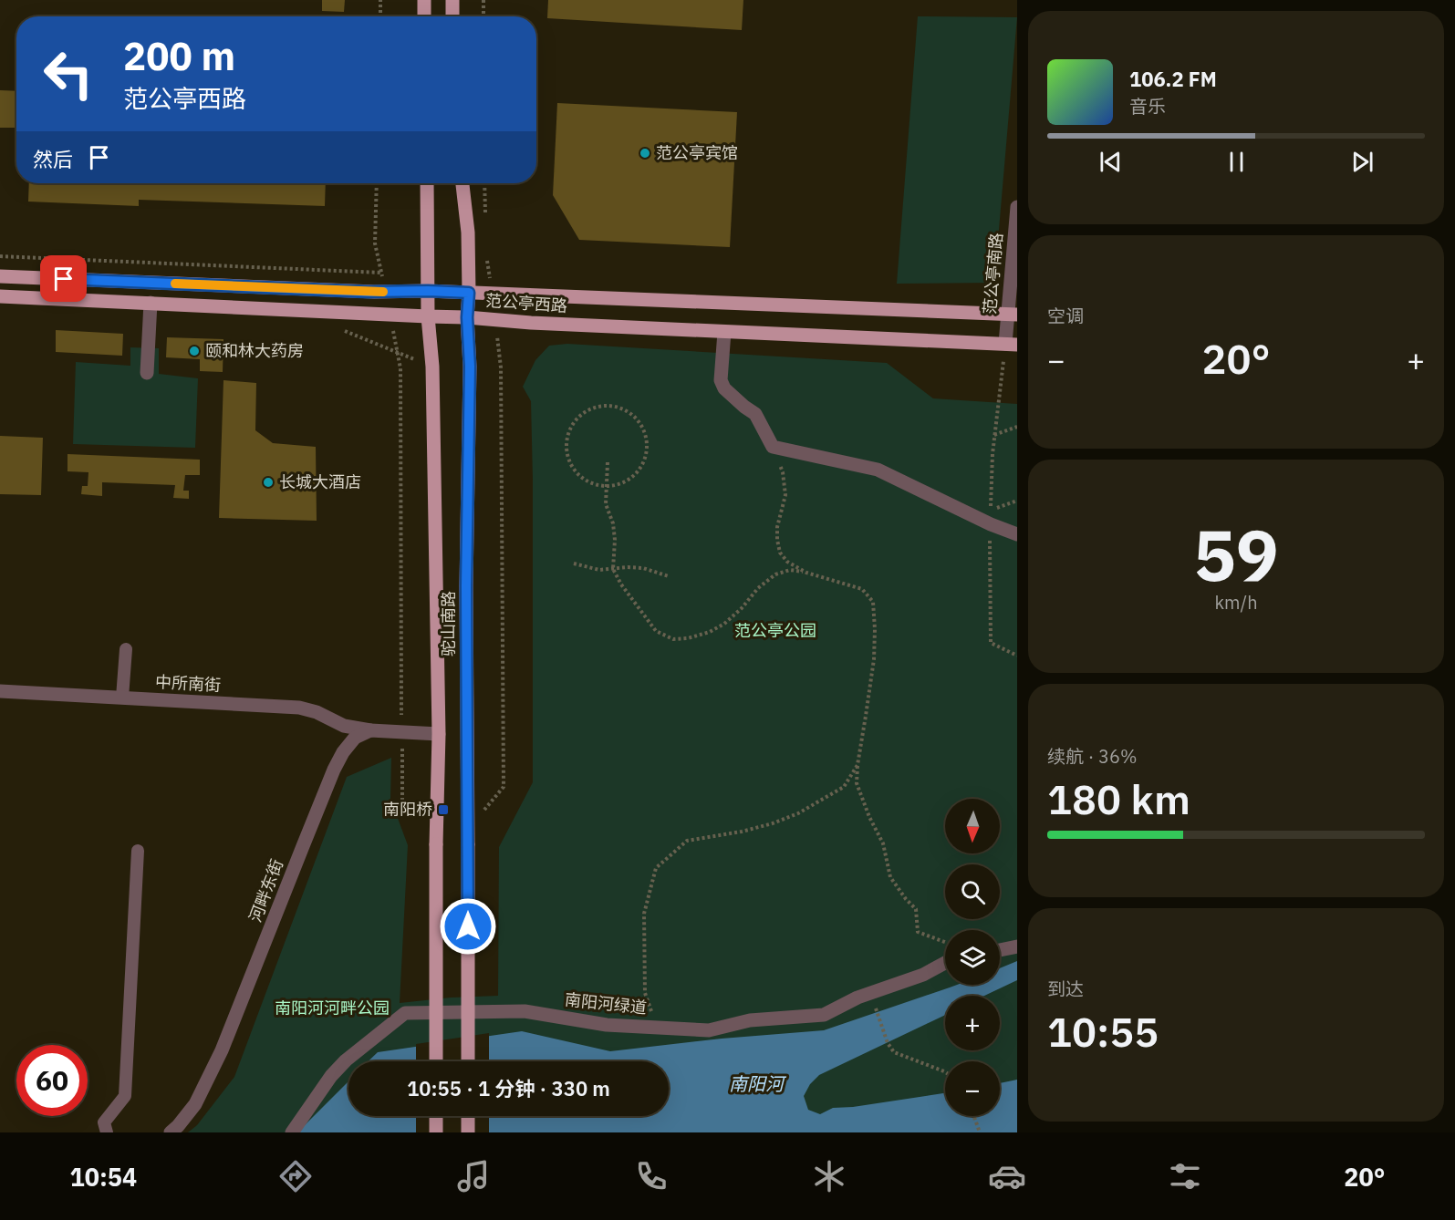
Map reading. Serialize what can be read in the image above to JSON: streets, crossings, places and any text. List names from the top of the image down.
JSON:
{
  "streets": {
    "main road": ["范公亭西路", "驼山南路"],
    "street": [
      "范公亭南路",
      "中所南街",
      "河畔东街",
      "南阳河绿道"
    ]
  },
  "crossings": [
    ["范公亭南路", "范公亭西路"],
    ["范公亭西路", "驼山南路"],
    ["中所南街", "河畔东街"]
  ],
  "water": ["南阳河"],
  "parks": ["范公亭公园", "南阳河河畔公园"],
  "places": {
    "other": ["范公亭宾馆", "颐和林大药房", "长城大酒店"],
    "transit": ["南阳桥"]
  },
  "north": "bottom",
  "page": {
    "turn": ["200 m", "范公亭西路"],
    "song": ["106.2 FM", "音乐"],
    "then": "然后",
    "tile": [
      "空调",
      ["59", "km/h"],
      ["续航 · 36%", "180 km"],
      ["到达", "10:55"]
    ],
    "heat": ["−", "20°", "+"],
    "map_buttons": ["+", "−"],
    "limit": "60",
    "trip": "10:55 · 1 分钟 · 330 m",
    "tabs": ["10:54", "20°"]
  }
}
